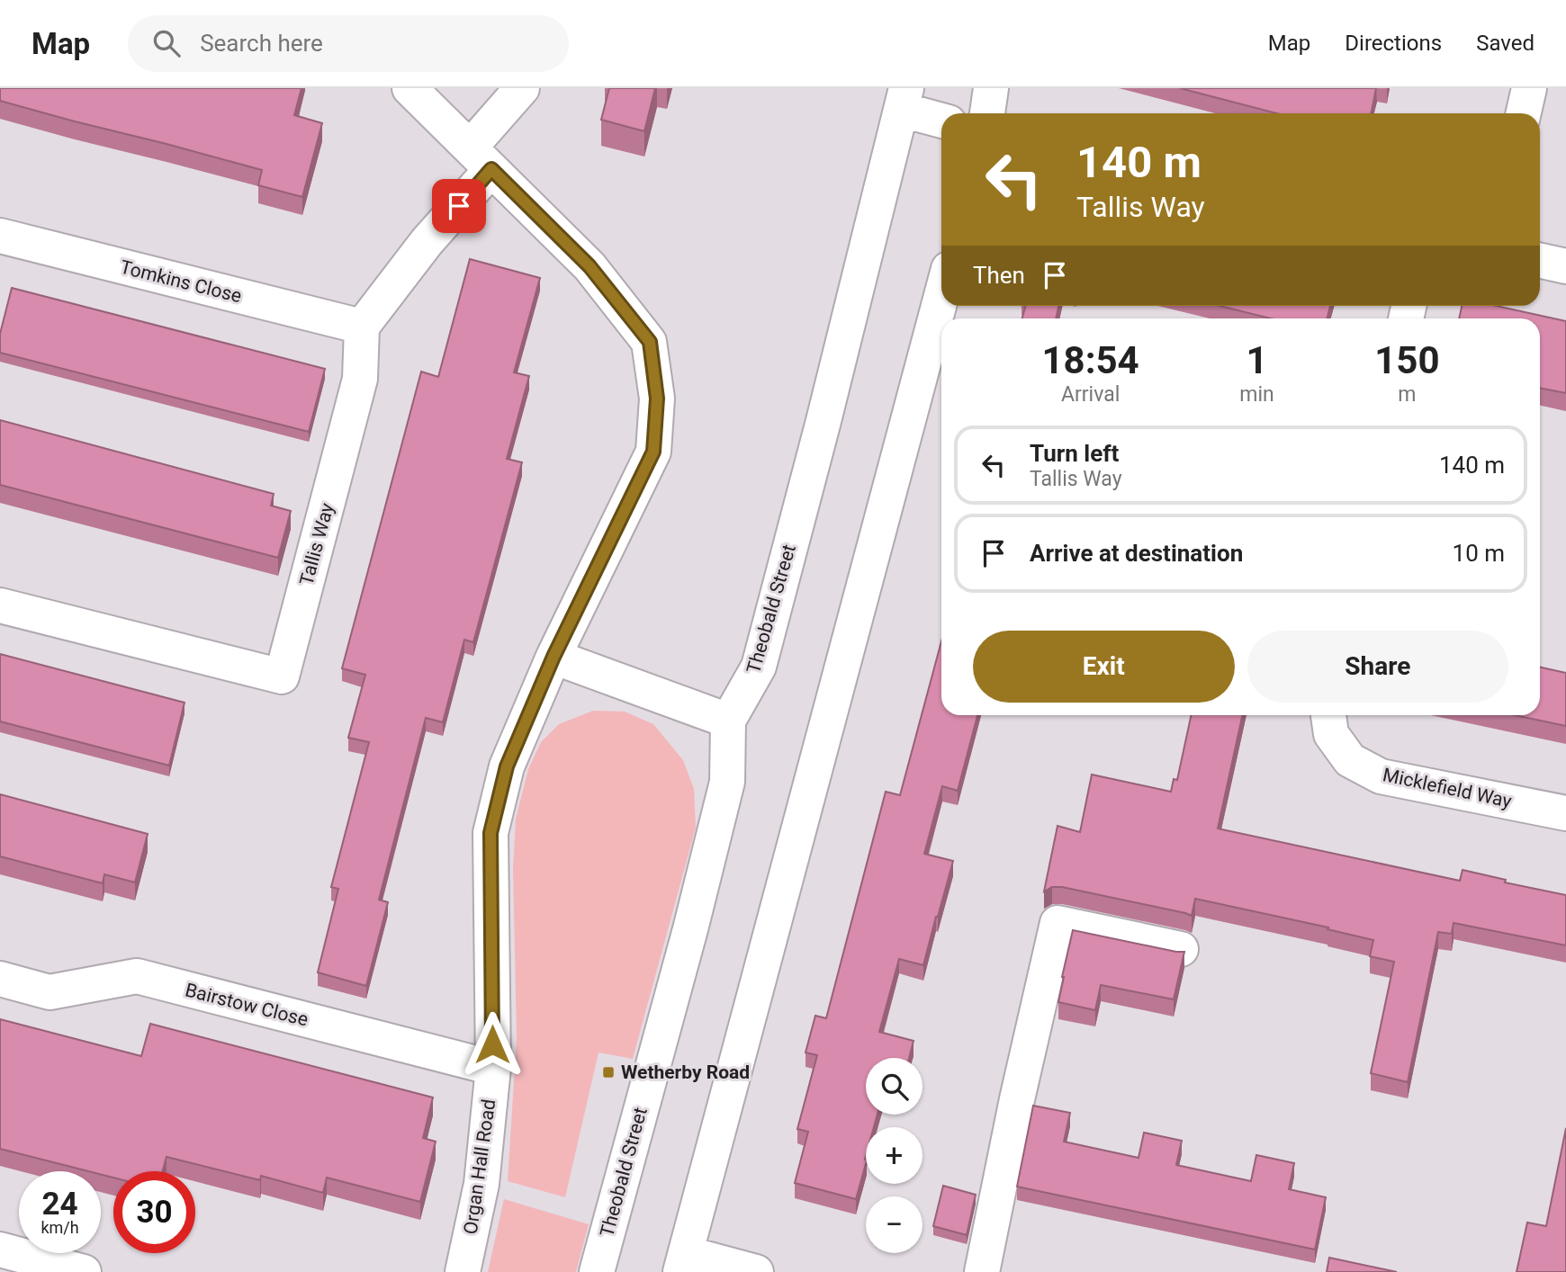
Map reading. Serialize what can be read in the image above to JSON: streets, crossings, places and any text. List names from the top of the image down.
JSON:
{
  "streets": {
    "street": [
      "Tomkins Close",
      "Tallis Way",
      "Theobald Street",
      "Micklefield Way",
      "Bairstow Close",
      "Organ Hall Road"
    ]
  },
  "crossings": [
    ["Tomkins Close", "Tallis Way"],
    ["Bairstow Close", "Organ Hall Road"]
  ],
  "places": {
    "transit": ["Wetherby Road"]
  },
  "page": {
    "header": "Map",
    "search": "Search here",
    "nav": ["Map", "Directions", "Saved"],
    "turn": ["140 m", "Tallis Way"],
    "then": "Then",
    "eta": [
      "18:54",
      "Arrival",
      "1",
      "min",
      "150",
      "m"
    ],
    "list": [
      {
        "name": "Turn left",
        "note": "Tallis Way",
        "value": "140 m"
      },
      {
        "name": "Arrive at destination",
        "value": "10 m"
      }
    ],
    "buttons": ["Exit", "Share"],
    "map_buttons": ["+", "−"],
    "speed": "24 km/h",
    "limit": "30"
  }
}
